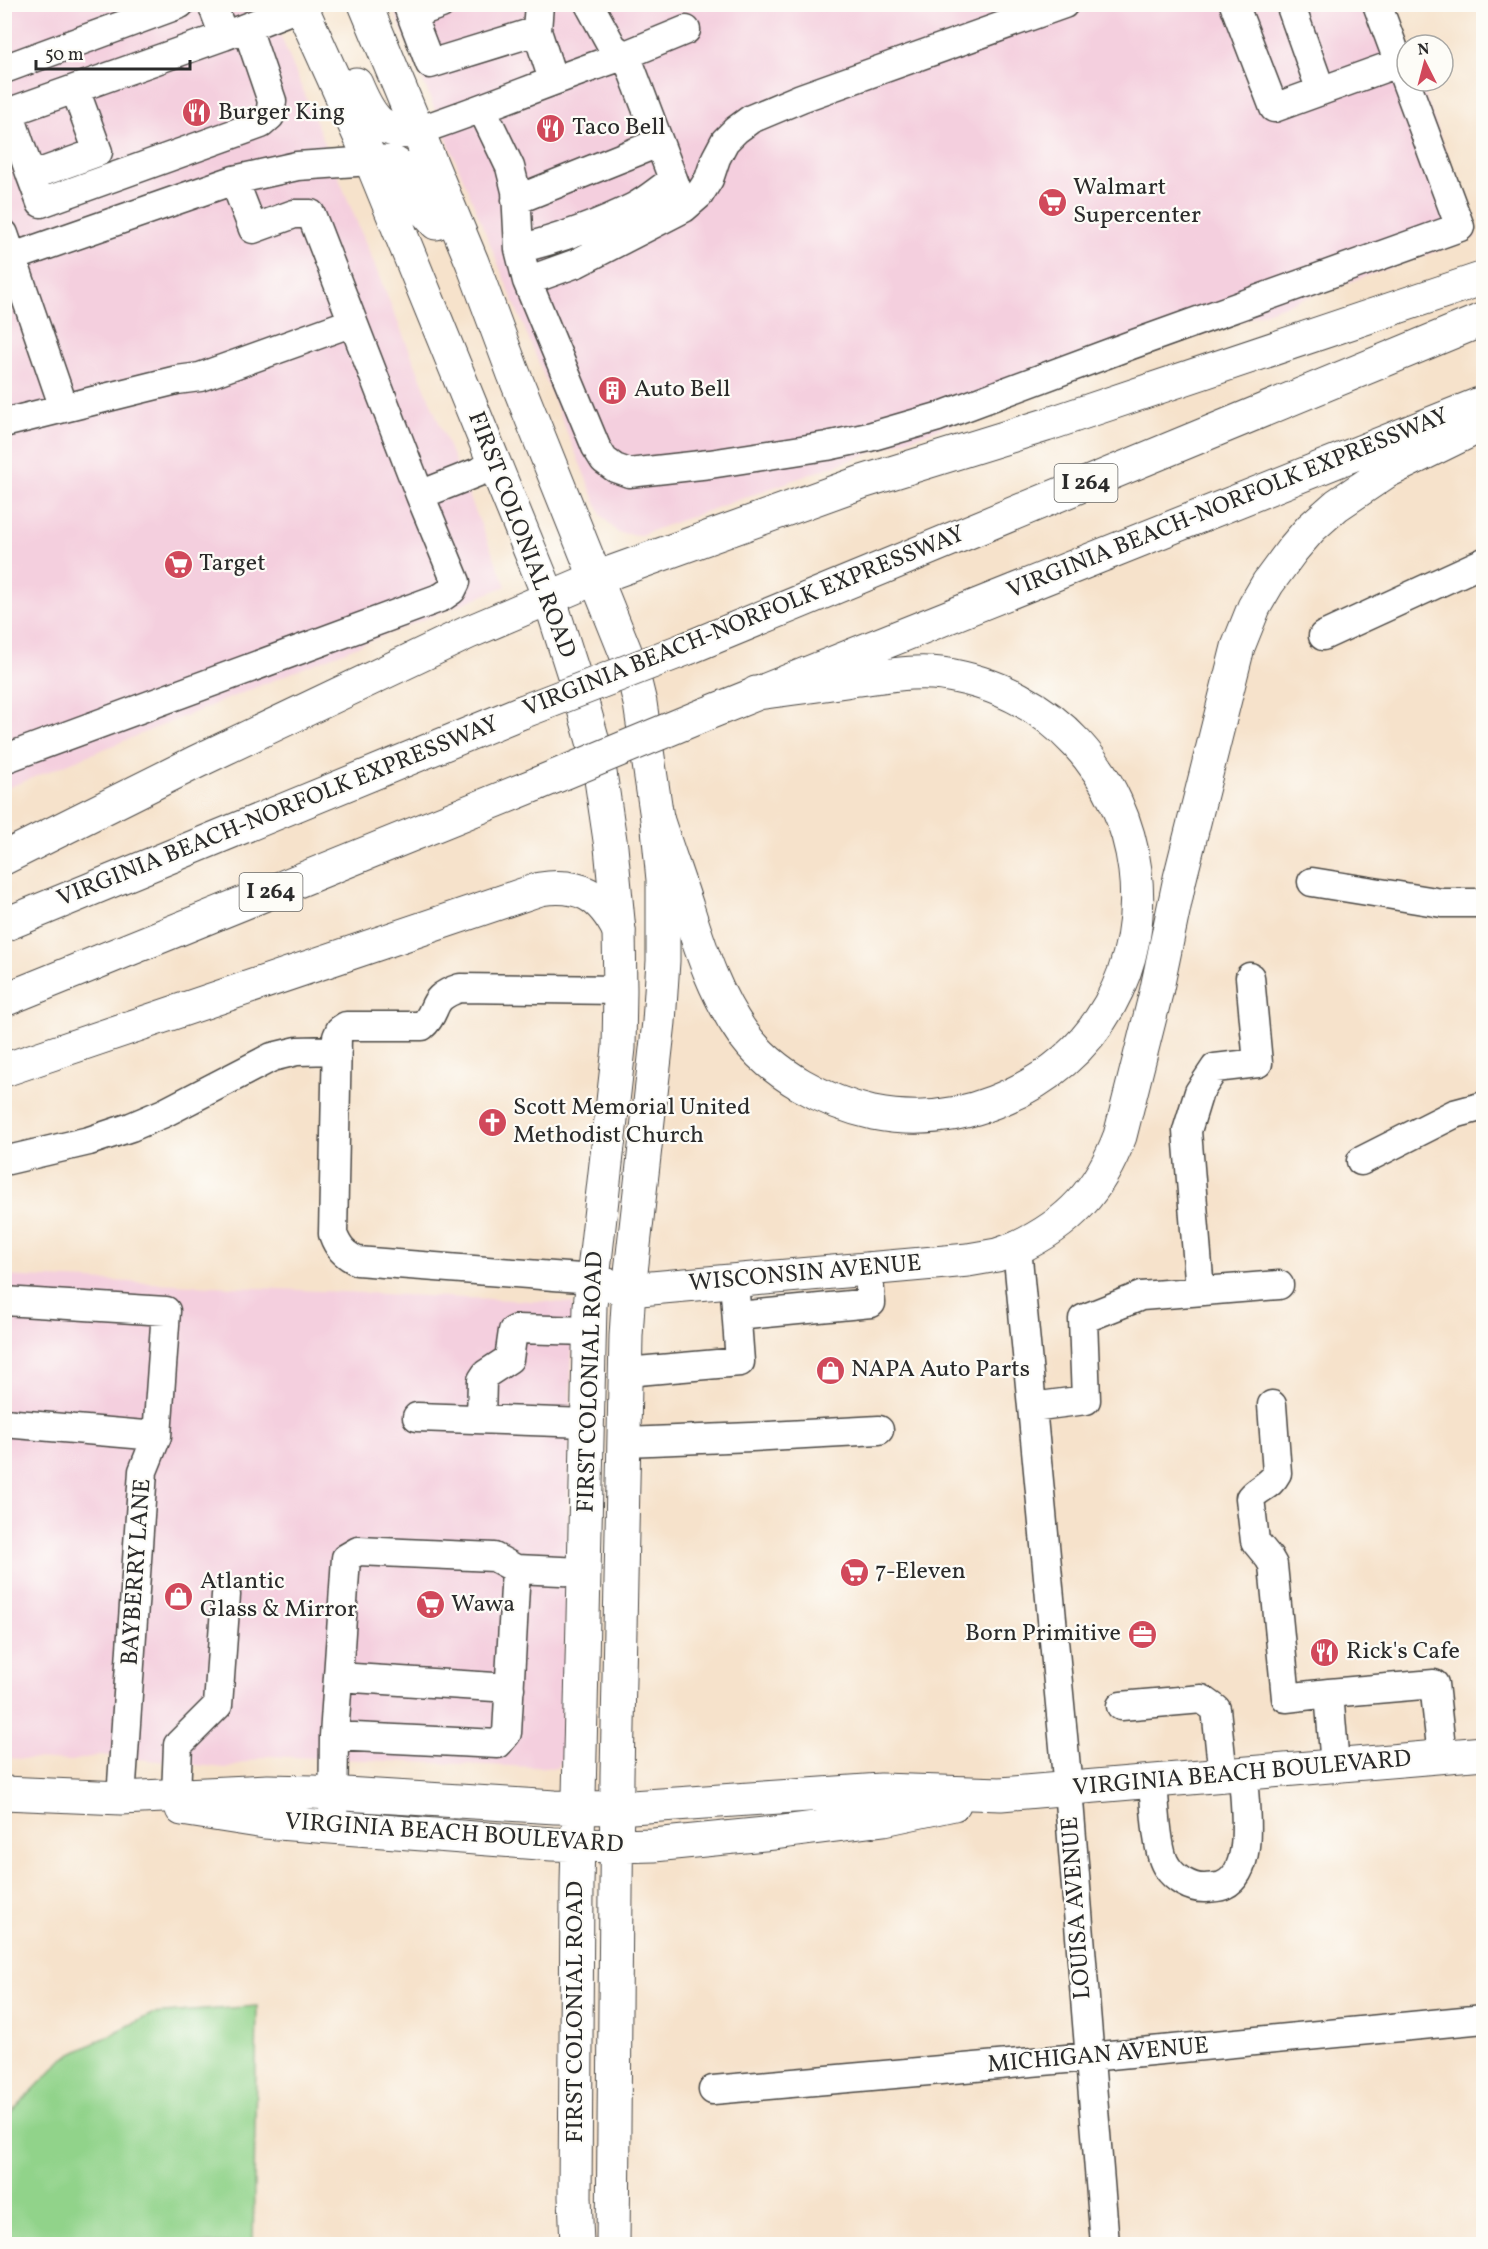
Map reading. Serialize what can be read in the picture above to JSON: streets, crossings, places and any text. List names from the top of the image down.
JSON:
{
  "streets": {
    "main road": [
      "I 264",
      "VIRGINIA BEACH-NORFOLK EXPRESSWAY",
      "FIRST COLONIAL ROAD",
      "WISCONSIN AVENUE",
      "VIRGINIA BEACH BOULEVARD"
    ],
    "street": ["BAYBERRY LANE", "LOUISA AVENUE", "MICHIGAN AVENUE"]
  },
  "crossings": [
    ["FIRST COLONIAL ROAD", "WISCONSIN AVENUE"],
    ["FIRST COLONIAL ROAD", "VIRGINIA BEACH BOULEVARD"],
    ["WISCONSIN AVENUE", "LOUISA AVENUE"],
    ["BAYBERRY LANE", "VIRGINIA BEACH BOULEVARD"],
    ["VIRGINIA BEACH BOULEVARD", "LOUISA AVENUE"],
    ["LOUISA AVENUE", "MICHIGAN AVENUE"]
  ],
  "places": {
    "restaurant": ["Burger King", "Taco Bell", "Rick's Cafe"],
    "supermarket": [
      "Walmart Supercenter",
      "Target",
      "7-Eleven",
      "Wawa"
    ],
    "building": ["Auto Bell"],
    "church": ["Scott Memorial United Methodist Church"],
    "shop": ["NAPA Auto Parts", "Atlantic Glass & Mirror"],
    "office": ["Born Primitive"]
  },
  "scale_bar": "50 m",
  "north": "top"
}
